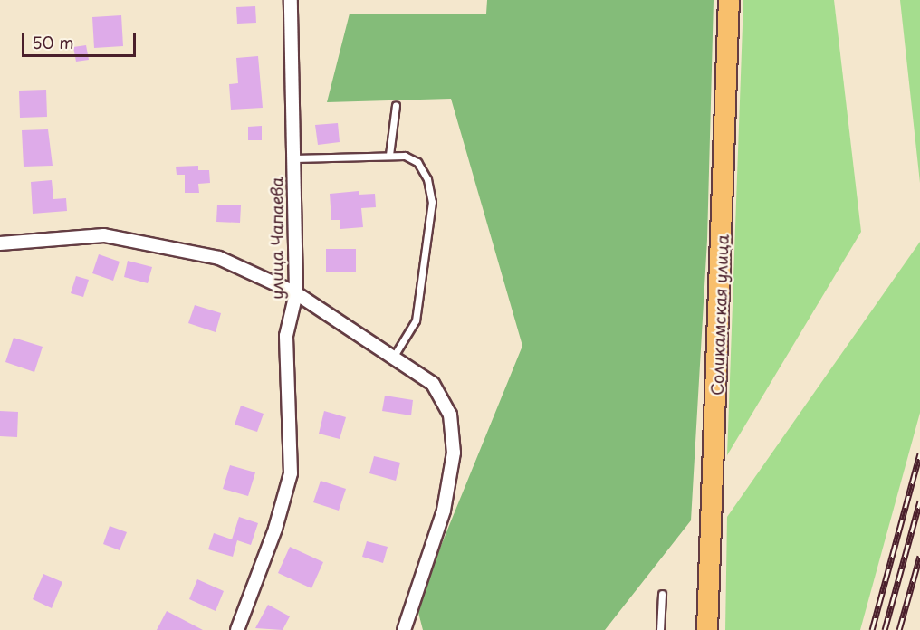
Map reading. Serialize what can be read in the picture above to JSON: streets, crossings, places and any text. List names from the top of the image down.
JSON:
{
  "streets": {
    "main road": ["Соликамская улица"],
    "street": ["улица Чапаева"]
  },
  "scale_bar": "50 m"
}
